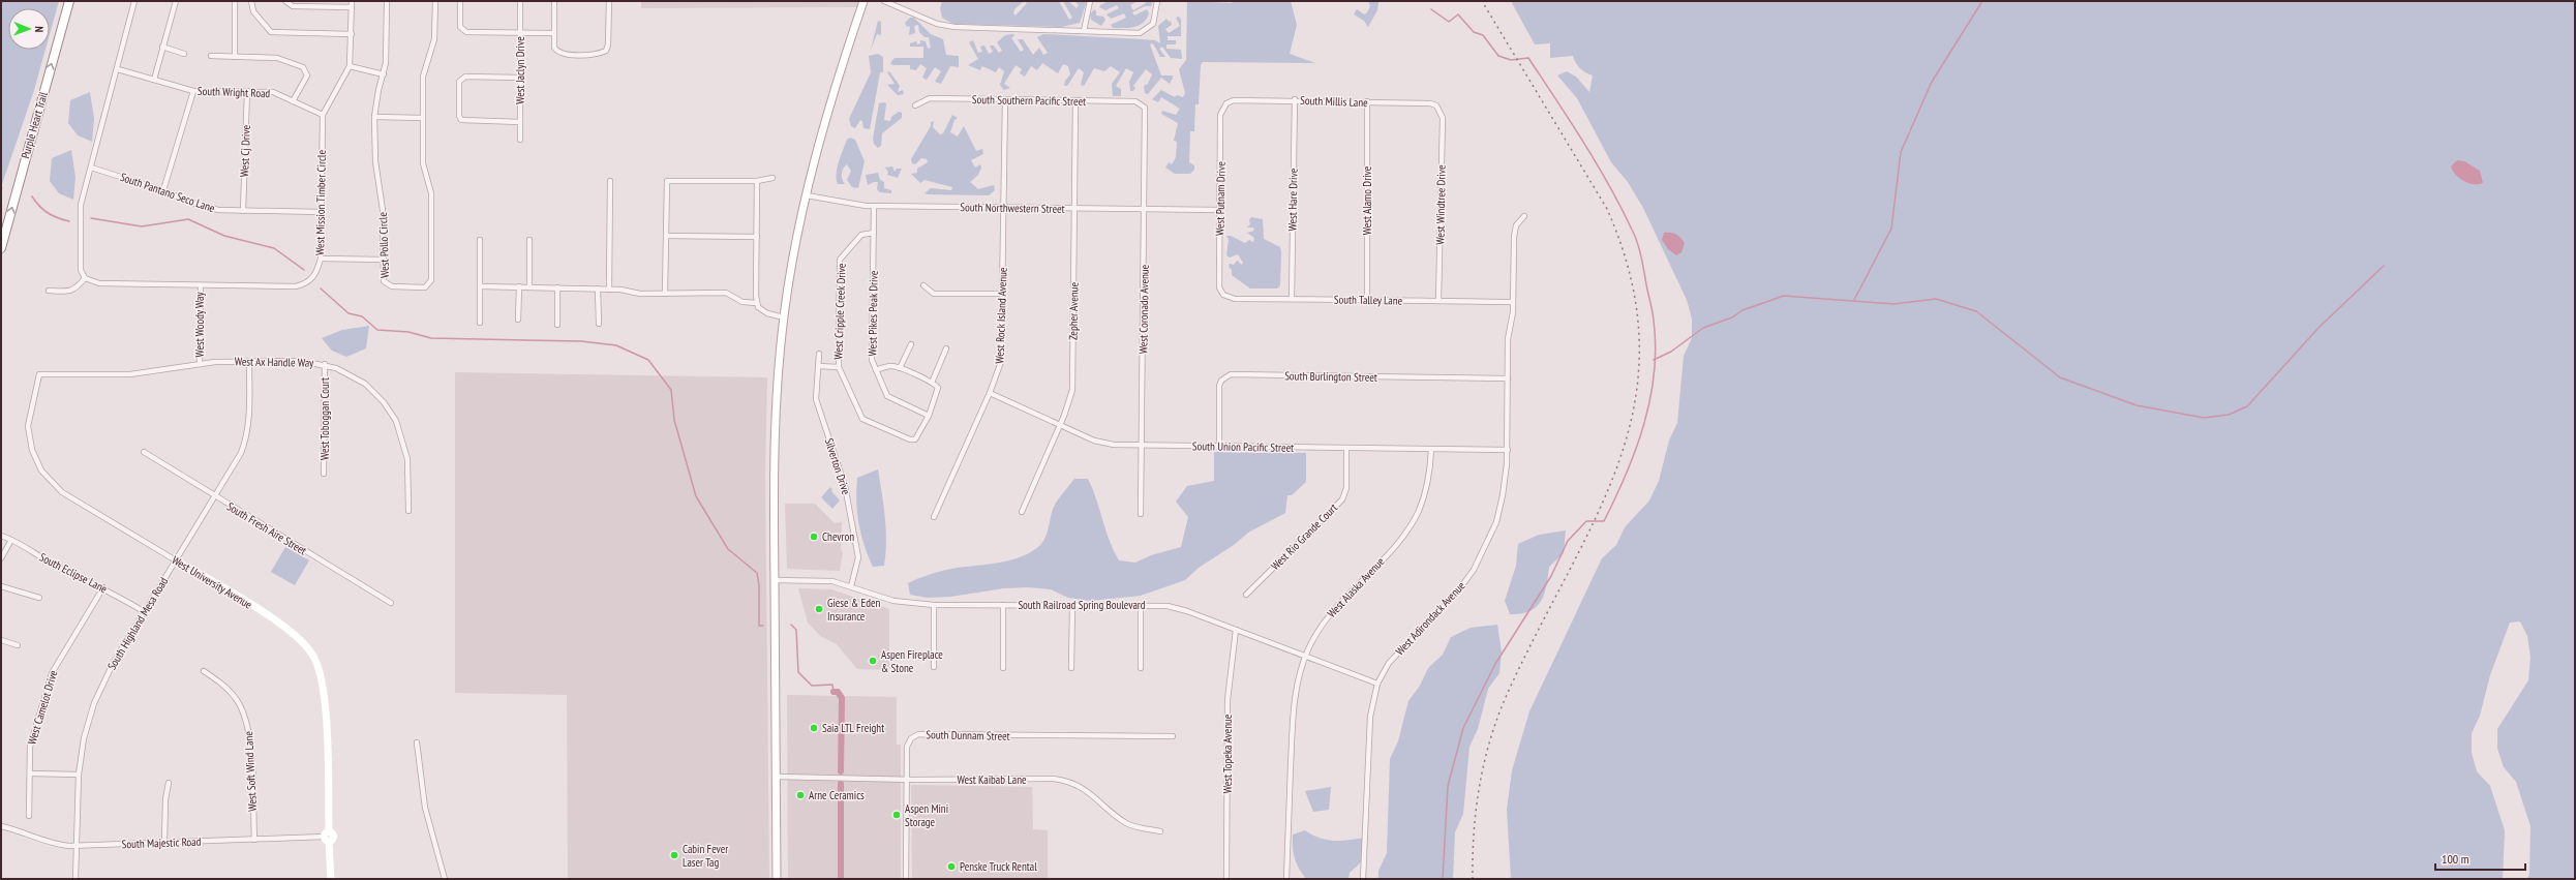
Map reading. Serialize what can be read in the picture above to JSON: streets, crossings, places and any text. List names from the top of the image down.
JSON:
{
  "streets": {
    "highway": ["Purple Heart Trail"],
    "main road": ["West University Avenue"],
    "street": [
      "West Jaclyn Drive",
      "South Wright Road",
      "South Southern Pacific Street",
      "South Millis Lane",
      "West Cj Drive",
      "South Pantano Seco Lane",
      "West Putnam Drive",
      "West Hare Drive",
      "West Alamo Drive",
      "West Mission Timber Circle",
      "West Windtree Drive",
      "South Northwestern Street",
      "West Pollo Circle",
      "South Talley Lane",
      "West Coronado Avenue",
      "West Cripple Creek Drive",
      "Zepher Avenue",
      "West Pikes Peak Drive",
      "West Rock Island Avenue",
      "West Woody Way",
      "West Ax Handle Way",
      "South Burlington Street",
      "West Toboggan Court",
      "South Union Pacific Street",
      "Silverton Drive",
      "South Fresh Aire Street",
      "West Rio Grande Court",
      "South Eclipse Lane",
      "West Alaska Avenue",
      "South Railroad Spring Boulevard",
      "West Adirondack Avenue",
      "South Highland Mesa Road",
      "West Camelot Drive",
      "South Dunnam Street",
      "West Topeka Avenue",
      "West Soft Wind Lane",
      "West Kaibab Lane",
      "South Majestic Road"
    ]
  },
  "crossings": [
    ["South Wright Road", "West Cj Drive"],
    ["South Wright Road", "West Mission Timber Circle"],
    ["South Southern Pacific Street", "West Coronado Avenue"],
    ["South Southern Pacific Street", "Zepher Avenue"],
    ["South Southern Pacific Street", "West Rock Island Avenue"],
    ["South Millis Lane", "West Putnam Drive"],
    ["South Millis Lane", "West Hare Drive"],
    ["South Millis Lane", "West Alamo Drive"],
    ["South Millis Lane", "West Windtree Drive"],
    ["West Cj Drive", "South Pantano Seco Lane"],
    ["South Pantano Seco Lane", "West Mission Timber Circle"],
    ["West Putnam Drive", "South Northwestern Street"],
    ["West Putnam Drive", "South Talley Lane"],
    ["West Hare Drive", "South Talley Lane"],
    ["West Alamo Drive", "South Talley Lane"],
    ["West Mission Timber Circle", "West Woody Way"],
    ["West Windtree Drive", "South Talley Lane"],
    ["South Northwestern Street", "West Coronado Avenue"],
    ["South Northwestern Street", "Zepher Avenue"],
    ["South Northwestern Street", "West Pikes Peak Drive"],
    ["South Northwestern Street", "West Rock Island Avenue"],
    ["South Talley Lane", "West Adirondack Avenue"],
    ["West Coronado Avenue", "South Union Pacific Street"],
    ["West Cripple Creek Drive", "West Pikes Peak Drive"],
    ["Zepher Avenue", "South Union Pacific Street"],
    ["West Rock Island Avenue", "South Union Pacific Street"],
    ["West Woody Way", "West Ax Handle Way"],
    ["West Ax Handle Way", "West Toboggan Court"],
    ["West Ax Handle Way", "West University Avenue"],
    ["West Ax Handle Way", "South Highland Mesa Road"],
    ["South Burlington Street", "South Union Pacific Street"],
    ["South Burlington Street", "West Adirondack Avenue"],
    ["South Union Pacific Street", "West Rio Grande Court"],
    ["South Union Pacific Street", "West Alaska Avenue"],
    ["South Union Pacific Street", "West Adirondack Avenue"],
    ["Silverton Drive", "South Railroad Spring Boulevard"],
    ["South Fresh Aire Street", "South Highland Mesa Road"],
    ["South Eclipse Lane", "South Highland Mesa Road"],
    ["South Eclipse Lane", "West Camelot Drive"],
    ["West University Avenue", "South Highland Mesa Road"],
    ["West University Avenue", "South Majestic Road"],
    ["West Alaska Avenue", "South Railroad Spring Boulevard"],
    ["South Railroad Spring Boulevard", "West Adirondack Avenue"],
    ["South Railroad Spring Boulevard", "West Topeka Avenue"],
    ["South Highland Mesa Road", "South Majestic Road"],
    ["South Dunnam Street", "West Kaibab Lane"],
    ["West Soft Wind Lane", "South Majestic Road"]
  ],
  "one_way": ["Purple Heart Trail"],
  "places": [
    "Chevron",
    "Giese & Eden Insurance",
    "Aspen Fireplace & Stone",
    "Saia LTL Freight",
    "Arne Ceramics",
    "Aspen Mini Storage",
    "Cabin Fever Laser Tag",
    "Penske Truck Rental"
  ],
  "scale_bar": "100 m",
  "north": "right"
}
